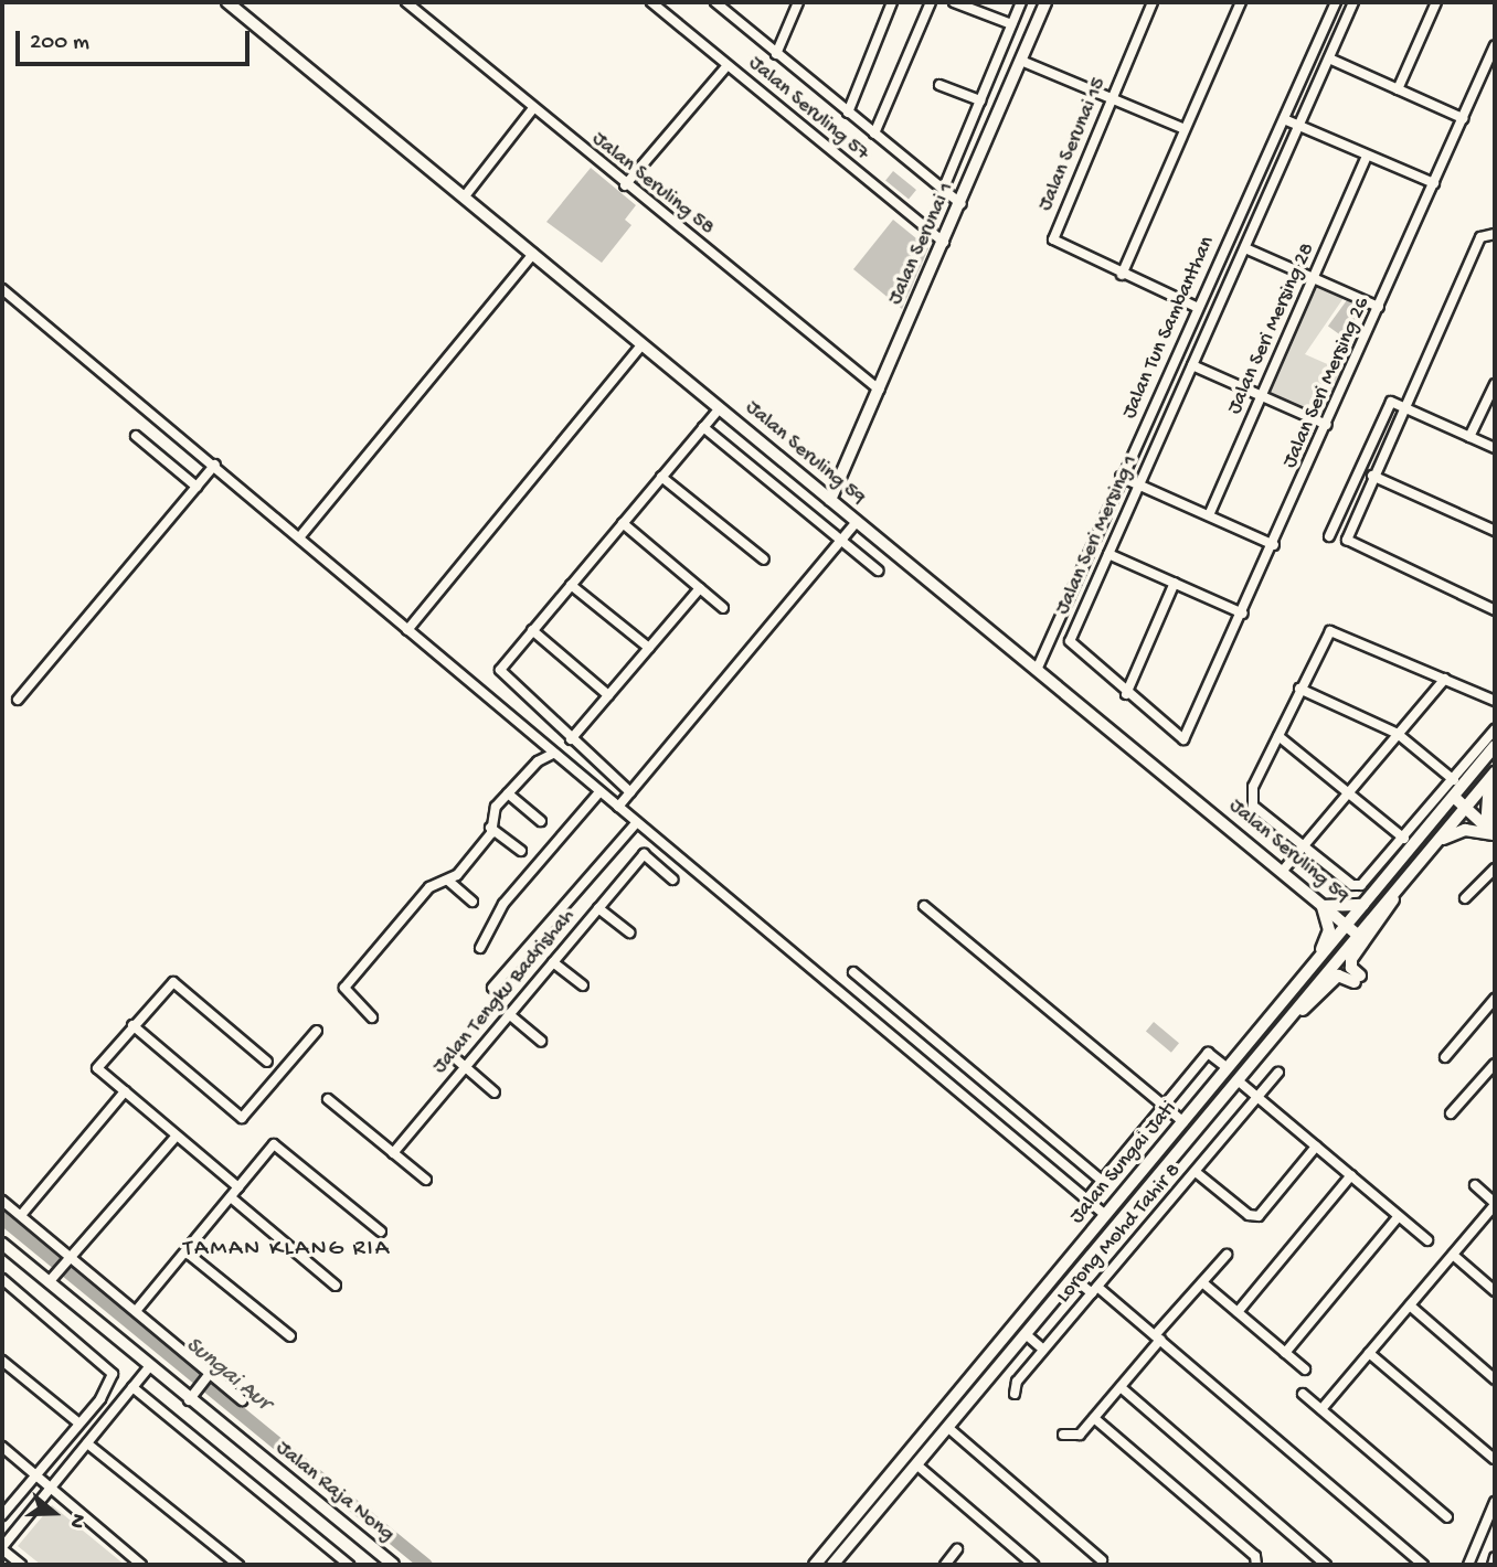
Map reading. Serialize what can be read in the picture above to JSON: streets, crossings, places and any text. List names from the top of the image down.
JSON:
{
  "streets": {
    "main road": [
      "Jalan Serunai 1",
      "Jalan Seruling 59",
      "Jalan Sungai Jati",
      "Jalan Raja Nong"
    ],
    "street": [
      "Jalan Seruling 57",
      "Jalan Serunai 15",
      "Jalan Seruling 58",
      "Jalan Tun Sambanthan",
      "Jalan Seri Mersing 28",
      "Jalan Seri Mersing 26",
      "Jalan Seri Mersing 1",
      "Jalan Tengku Badrishah",
      "Lorong Mohd Tahir 8"
    ]
  },
  "crossings": [
    ["Jalan Seruling 57", "Jalan Serunai 1"],
    ["Jalan Serunai 15", "Jalan Tun Sambanthan"],
    ["Jalan Seruling 58", "Jalan Serunai 1"],
    ["Jalan Serunai 1", "Jalan Seruling 59"],
    ["Jalan Tun Sambanthan", "Jalan Seruling 59"],
    ["Jalan Tun Sambanthan", "Jalan Seri Mersing 1"],
    ["Jalan Seri Mersing 26", "Jalan Seri Mersing 1"],
    ["Jalan Seruling 59", "Jalan Sungai Jati"]
  ],
  "districts": ["TAMAN KLANG RIA"],
  "water": ["Sungai Aur"],
  "scale_bar": "200 m",
  "north": "right"
}
